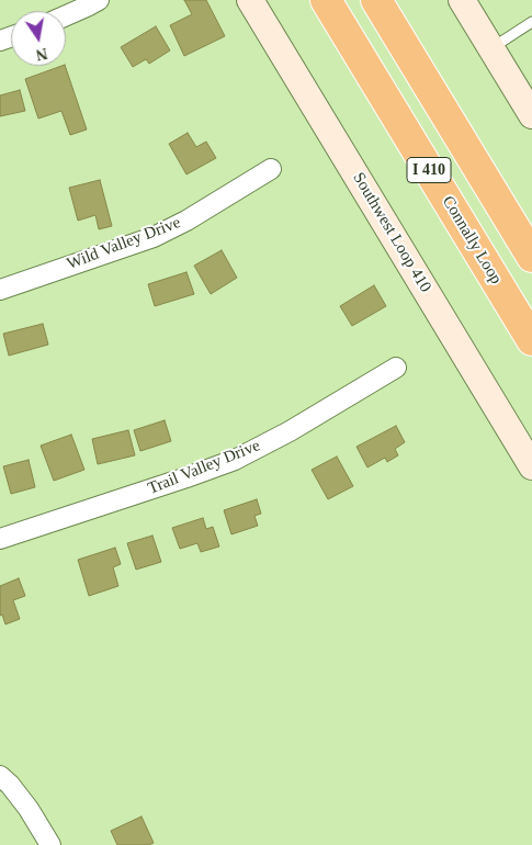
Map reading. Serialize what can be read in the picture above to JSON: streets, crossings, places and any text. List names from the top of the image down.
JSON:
{
  "streets": {
    "highway": ["I 410", "Connally Loop"],
    "main road": ["Southwest Loop 410"],
    "street": ["Wild Valley Drive", "Trail Valley Drive"]
  },
  "north": "bottom"
}
